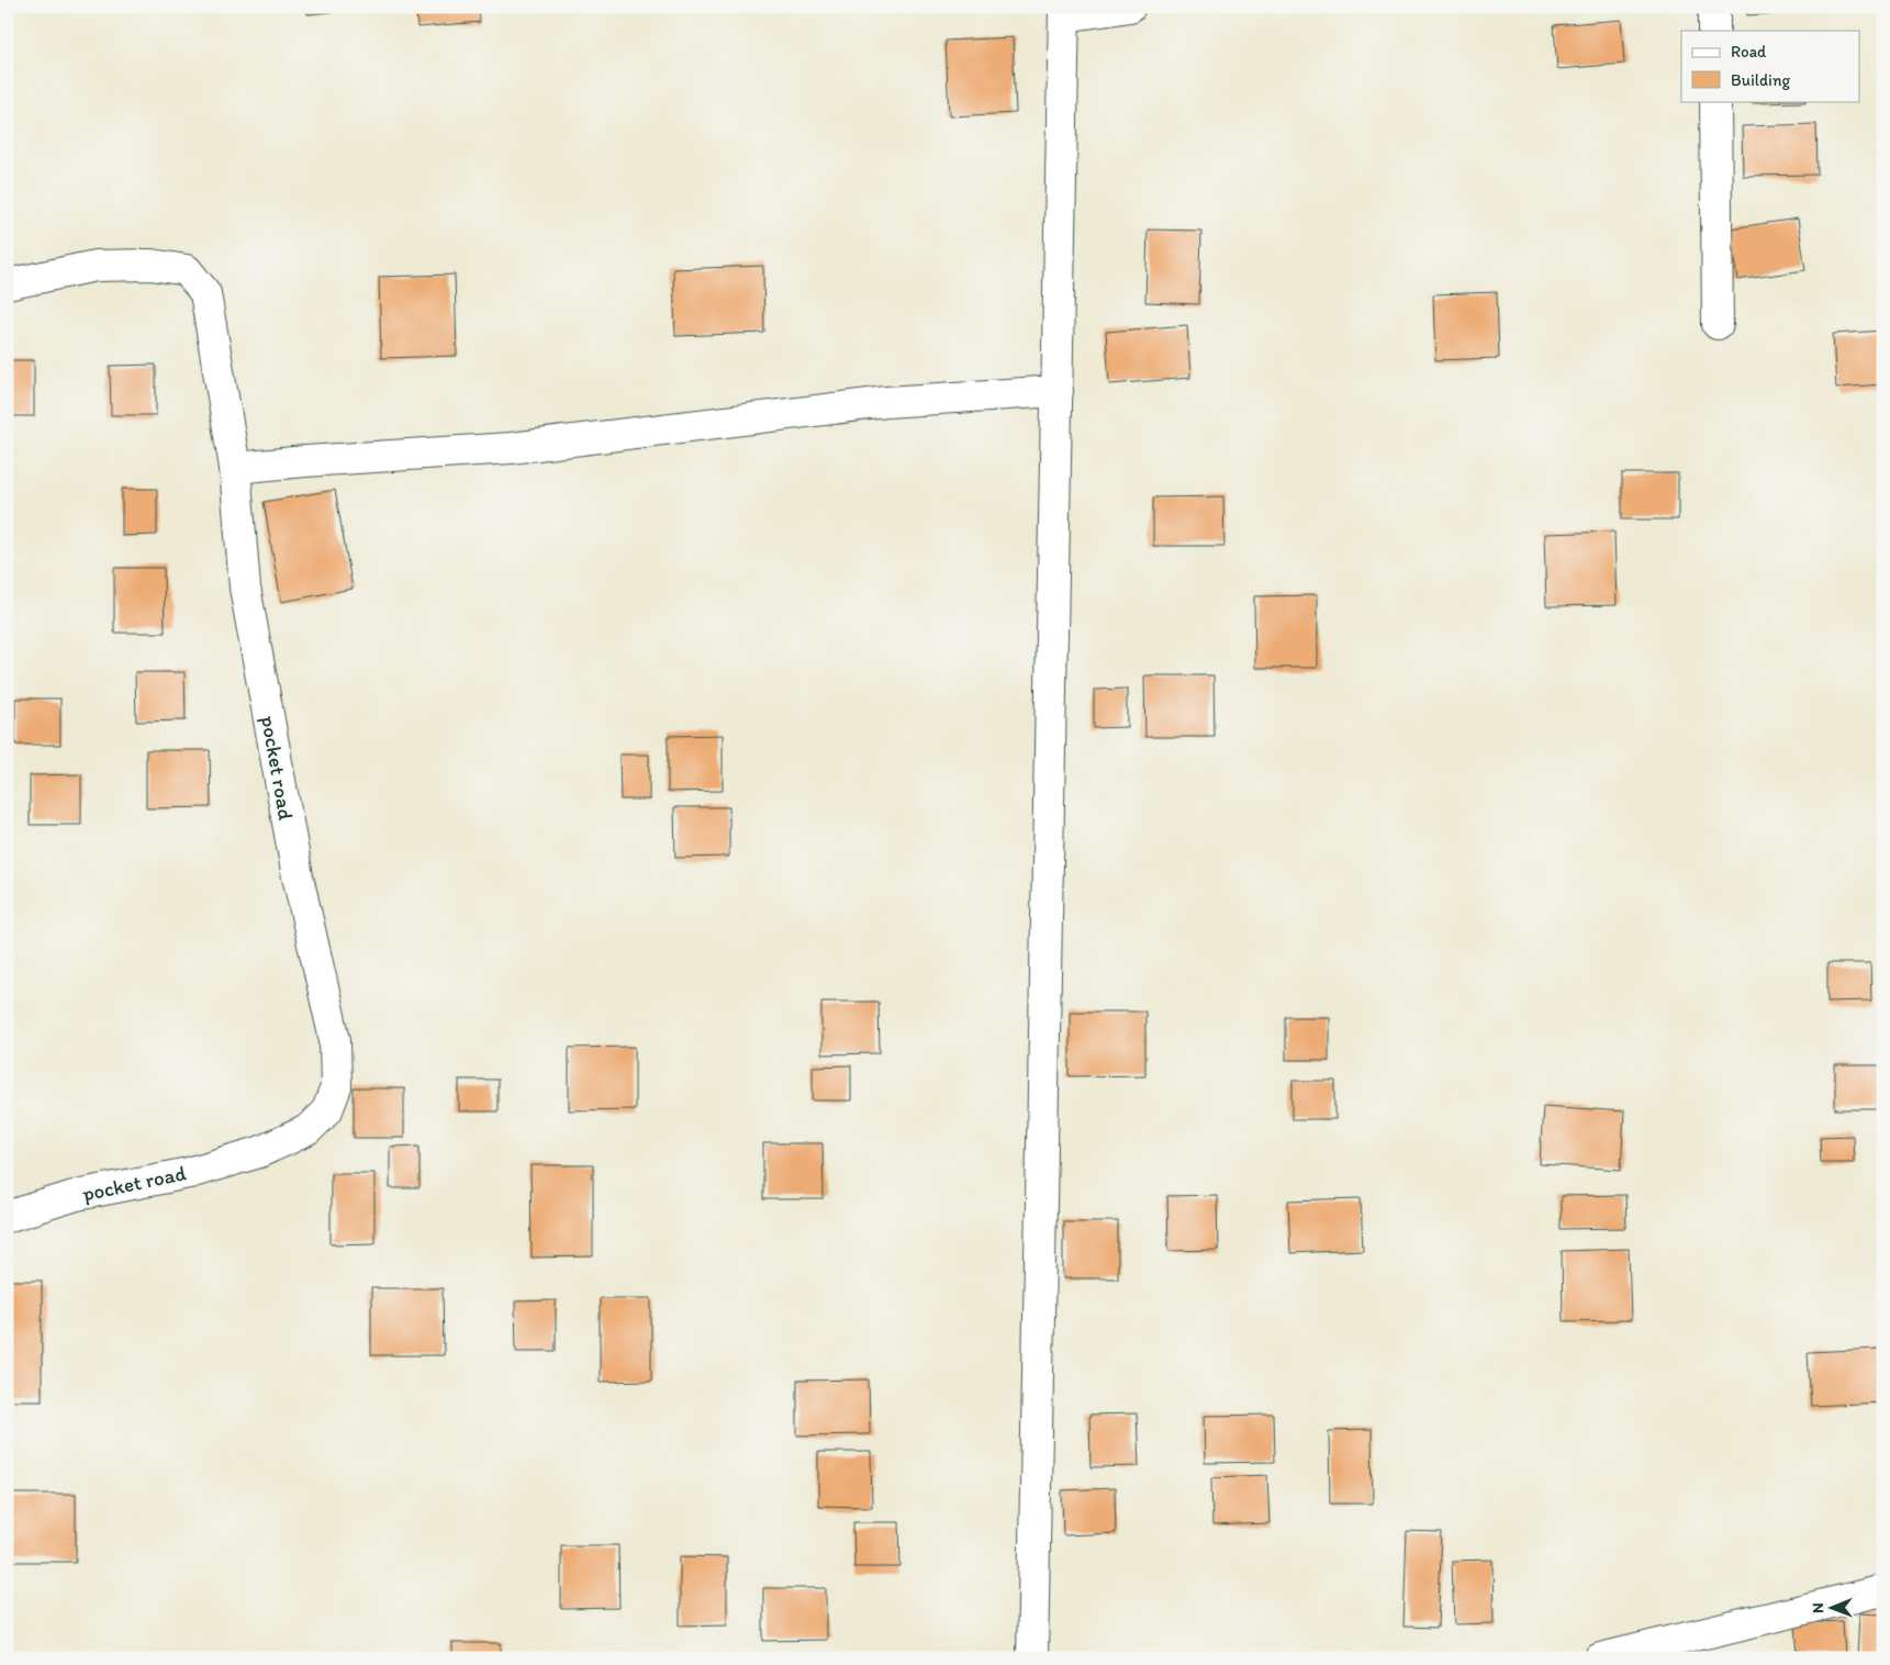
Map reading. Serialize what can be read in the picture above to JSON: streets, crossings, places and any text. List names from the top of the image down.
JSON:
{
  "streets": {
    "street": ["pocket road"]
  },
  "legend": ["Road", "Building"],
  "north": "left"
}
